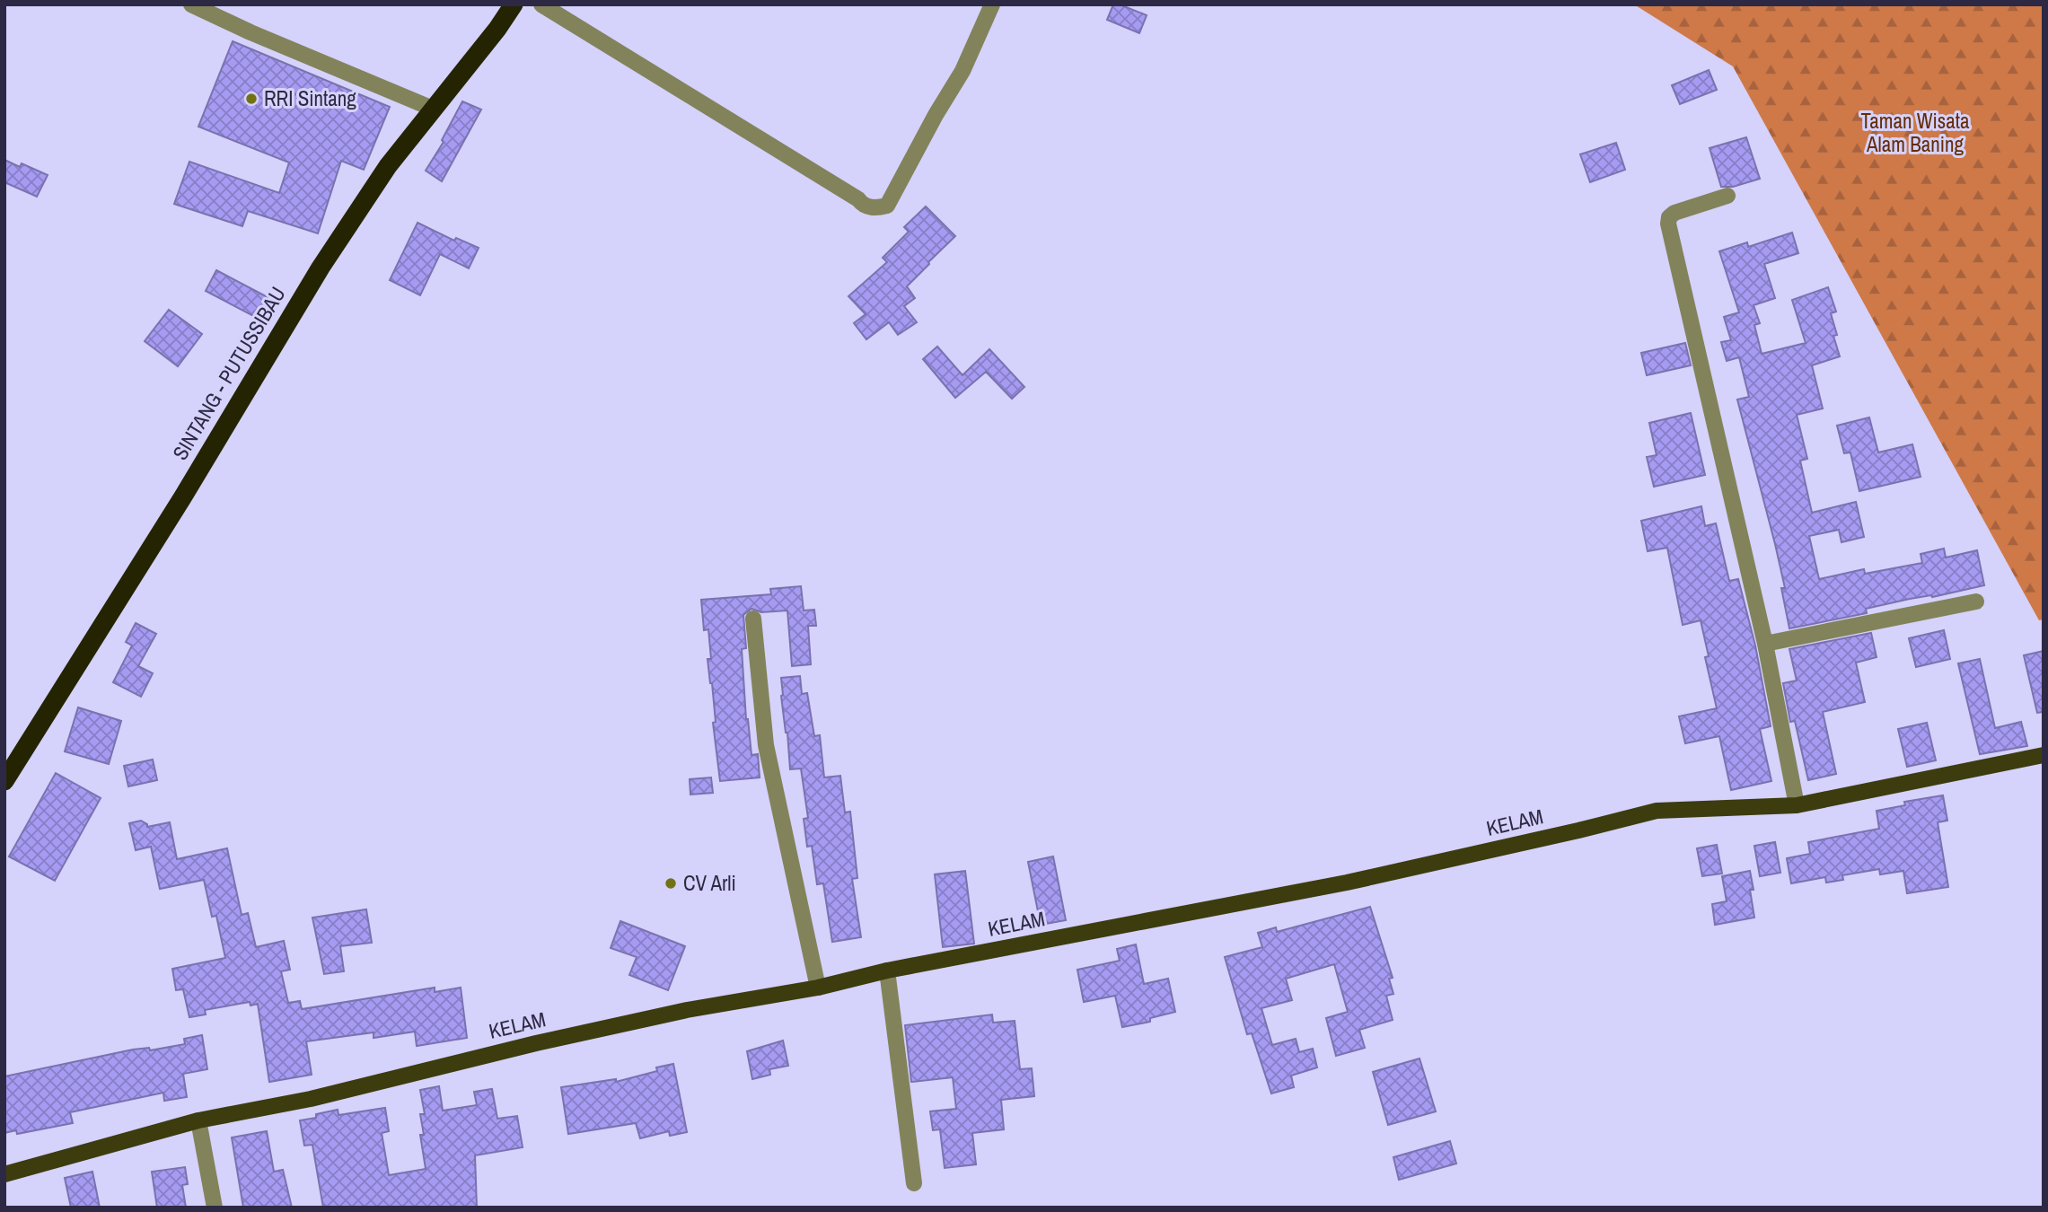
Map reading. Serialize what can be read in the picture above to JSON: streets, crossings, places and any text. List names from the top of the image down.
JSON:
{
  "streets": {
    "highway": ["SINTANG - PUTUSSIBAU"],
    "main road": ["KELAM"]
  },
  "parks": ["Taman Wisata Alam Baning"],
  "places": ["RRI Sintang", "CV Arli"]
}
